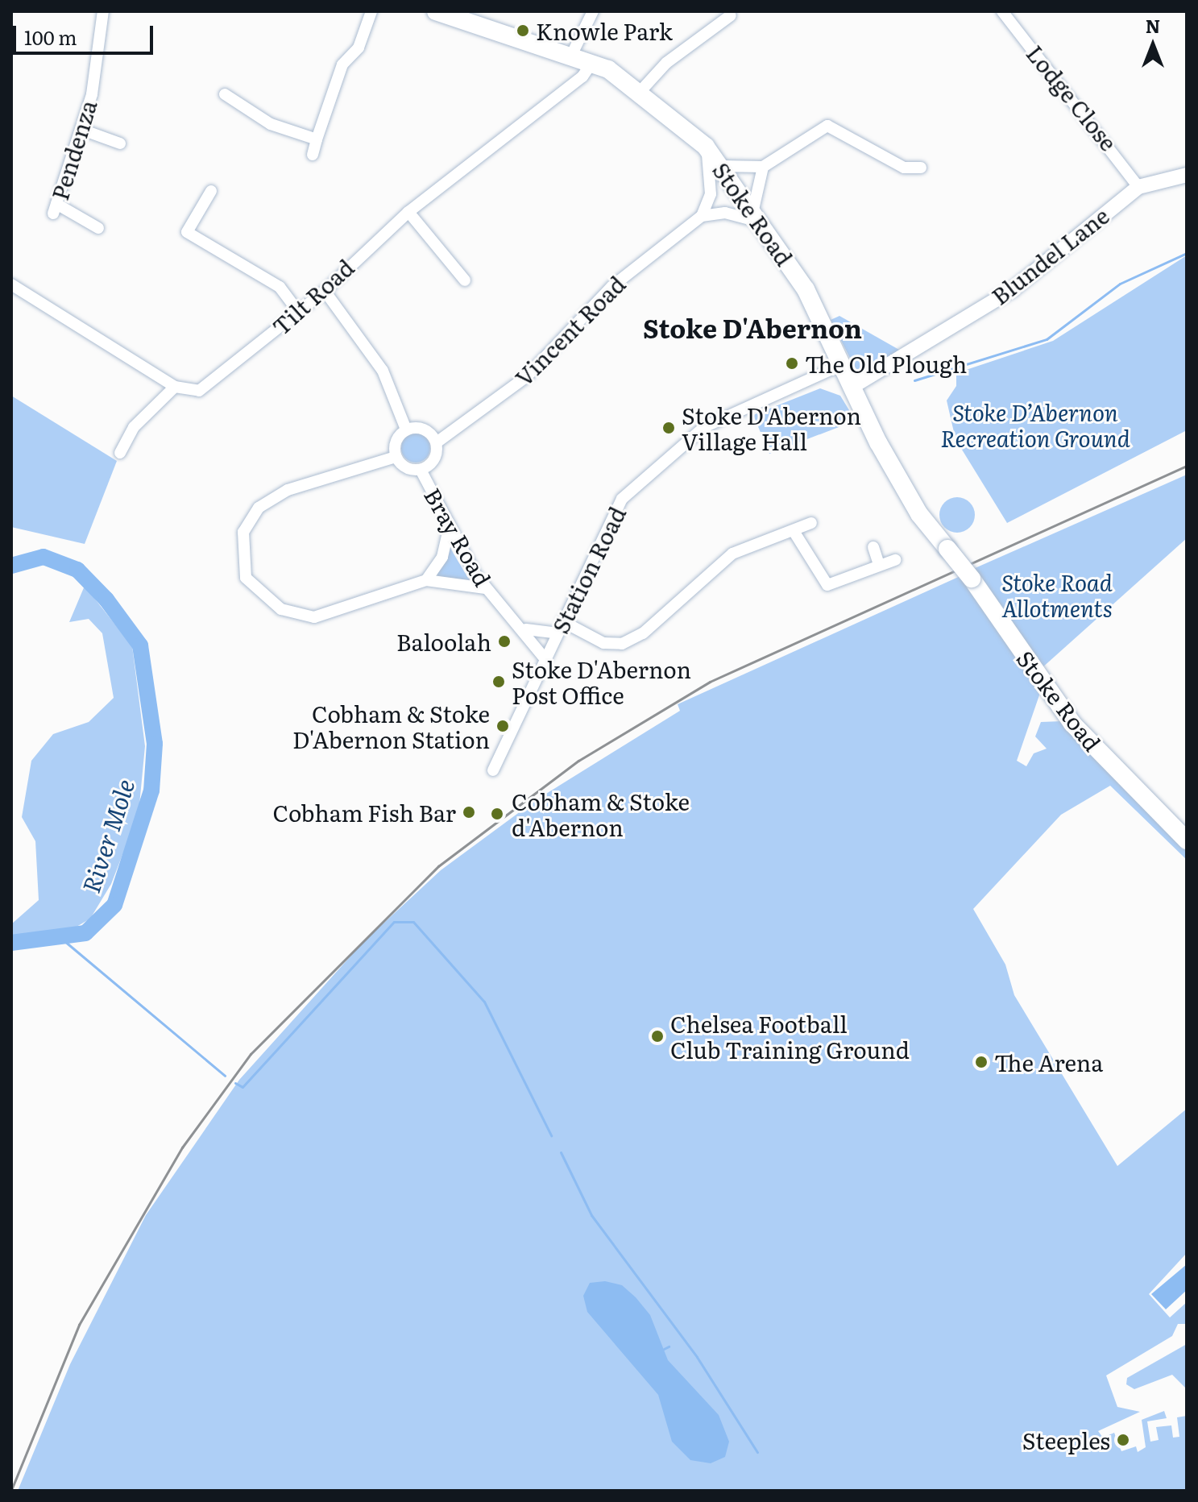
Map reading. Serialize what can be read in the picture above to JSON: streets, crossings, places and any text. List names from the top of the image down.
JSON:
{
  "streets": {
    "main road": ["Stoke Road"],
    "street": [
      "Lodge Close",
      "Pendenza",
      "Blundel Lane",
      "Tilt Road",
      "Vincent Road",
      "Bray Road",
      "Station Road"
    ]
  },
  "crossings": [
    ["Lodge Close", "Blundel Lane"],
    ["Stoke Road", "Blundel Lane"],
    ["Stoke Road", "Tilt Road"],
    ["Stoke Road", "Station Road"],
    ["Vincent Road", "Bray Road"],
    ["Bray Road", "Station Road"]
  ],
  "districts": ["Stoke D'Abernon"],
  "water": ["River Mole"],
  "parks": ["Stoke D’Abernon Recreation Ground", "Stoke Road Allotments"],
  "places": [
    "Knowle Park",
    "The Old Plough",
    "Stoke D'Abernon Village Hall",
    "Baloolah",
    "Stoke D'Abernon Post Office",
    "Cobham & Stoke D'Abernon Station",
    "Cobham Fish Bar",
    "Cobham & Stoke d'Abernon",
    "Chelsea Football Club Training Ground",
    "The Arena",
    "Steeples"
  ],
  "scale_bar": "100 m",
  "north": "top"
}
